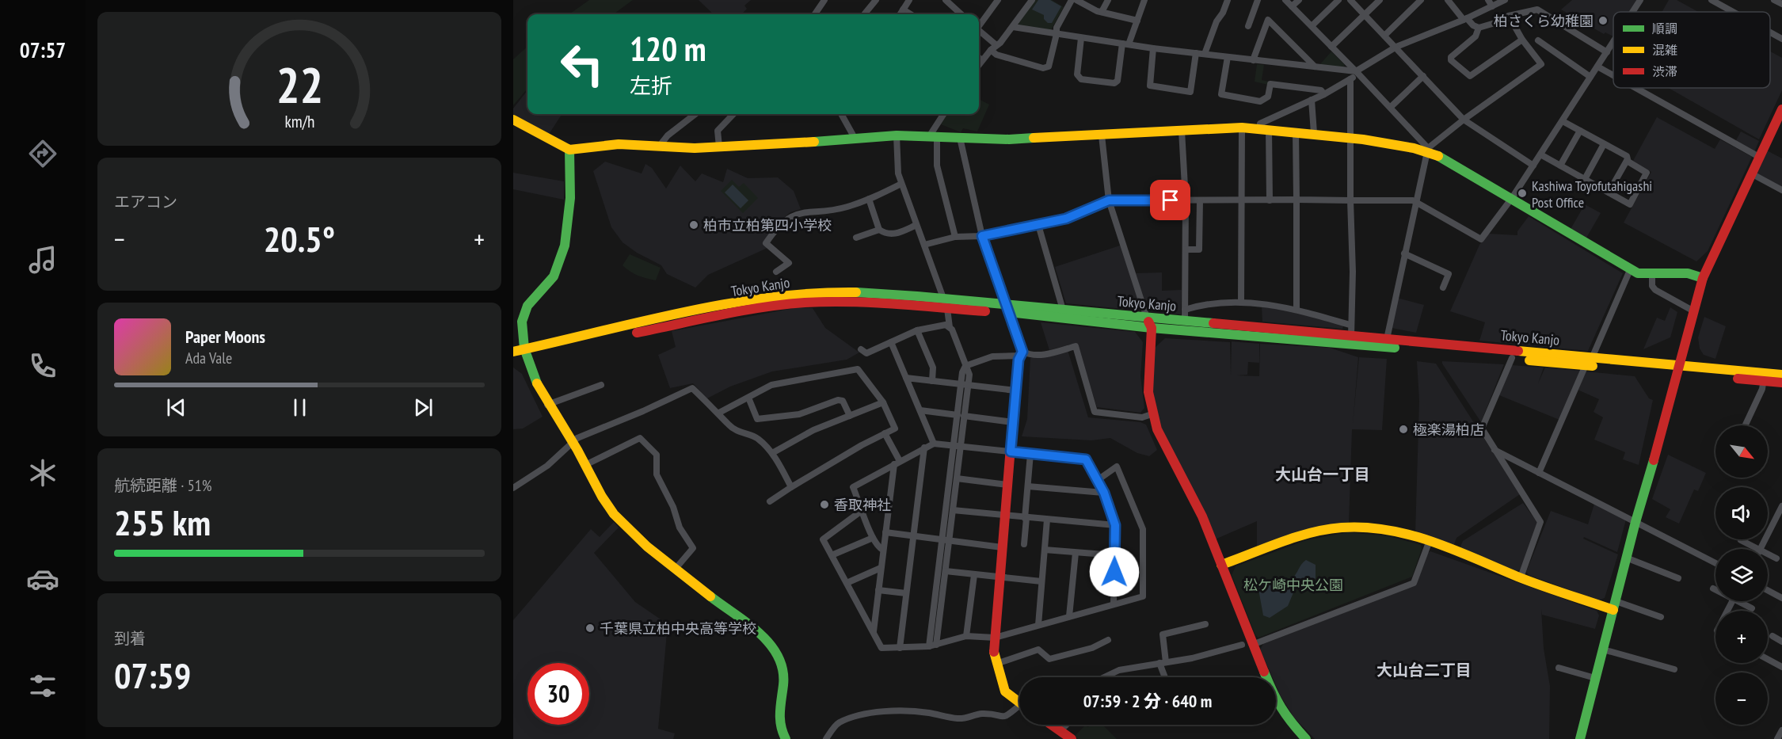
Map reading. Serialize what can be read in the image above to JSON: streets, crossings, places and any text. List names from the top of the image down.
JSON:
{
  "streets": {
    "main road": ["Tokyo Kanjo"]
  },
  "districts": ["大山台一丁目", "大山台二丁目"],
  "parks": ["松ケ崎中央公園"],
  "places": [
    "柏さくら幼稚園",
    "Kashiwa Toyofutahigashi Post Office",
    "柏市立柏第四小学校",
    "極楽湯柏店",
    "香取神社",
    "千葉県立柏中央高等学校"
  ],
  "legend": ["順調", "混雑", "渋滞"],
  "north": "bottom right",
  "page": {
    "tabs": "07:57",
    "turn": ["120 m", "左折"],
    "tile": [
      "エアコン",
      ["航続距離 · 51%", "255 km"],
      ["到着", "07:59"]
    ],
    "heat": ["−", "20.5°", "+"],
    "song": ["Paper Moons", "Ada Vale"],
    "map_buttons": ["+", "−"],
    "limit": "30",
    "trip": "07:59 · 2 分 · 640 m",
    "gauge": ["22", "km/h"]
  }
}
